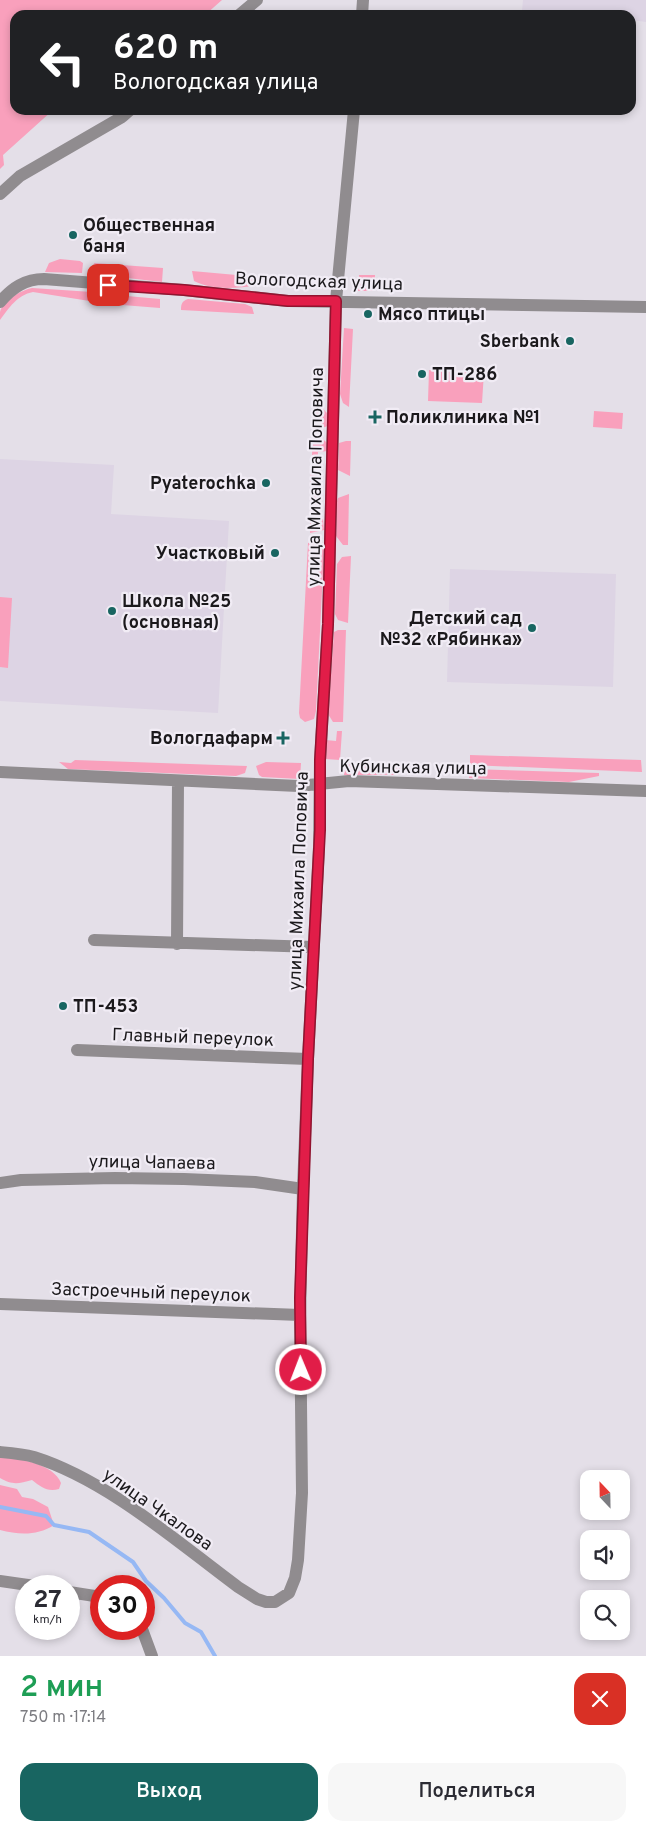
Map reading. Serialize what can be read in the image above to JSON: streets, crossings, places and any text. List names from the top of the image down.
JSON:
{
  "streets": {
    "street": [
      "Вологодская улица",
      "улица Михаила Поповича",
      "Кубинская улица",
      "Главный переулок",
      "улица Чапаева",
      "Застроечный переулок",
      "улица Чкалова"
    ]
  },
  "crossings": [
    ["Вологодская улица", "улица Михаила Поповича"],
    ["улица Михаила Поповича", "Кубинская улица"],
    ["улица Михаила Поповича", "Главный переулок"],
    ["улица Михаила Поповича", "улица Чапаева"],
    ["улица Михаила Поповича", "Застроечный переулок"],
    ["улица Михаила Поповича", "улица Чкалова"]
  ],
  "places": {
    "other": [
      "Общественная баня",
      "Мясо птицы",
      "Sberbank",
      "ТП-286",
      "Pyaterochka",
      "Участковый",
      "Школа №25 (основная)",
      "Детский сад №32 «Рябинка»",
      "ТП-453"
    ],
    "health": ["Поликлиника №1", "Вологдафарм"]
  },
  "north": "top",
  "page": {
    "turn": ["620 m", "Вологодская улица"],
    "speed": "27 km/h",
    "limit": "30",
    "heading": ["2 мин", "750 m · 17:14"],
    "buttons": ["Выход", "Поделиться"]
  }
}
